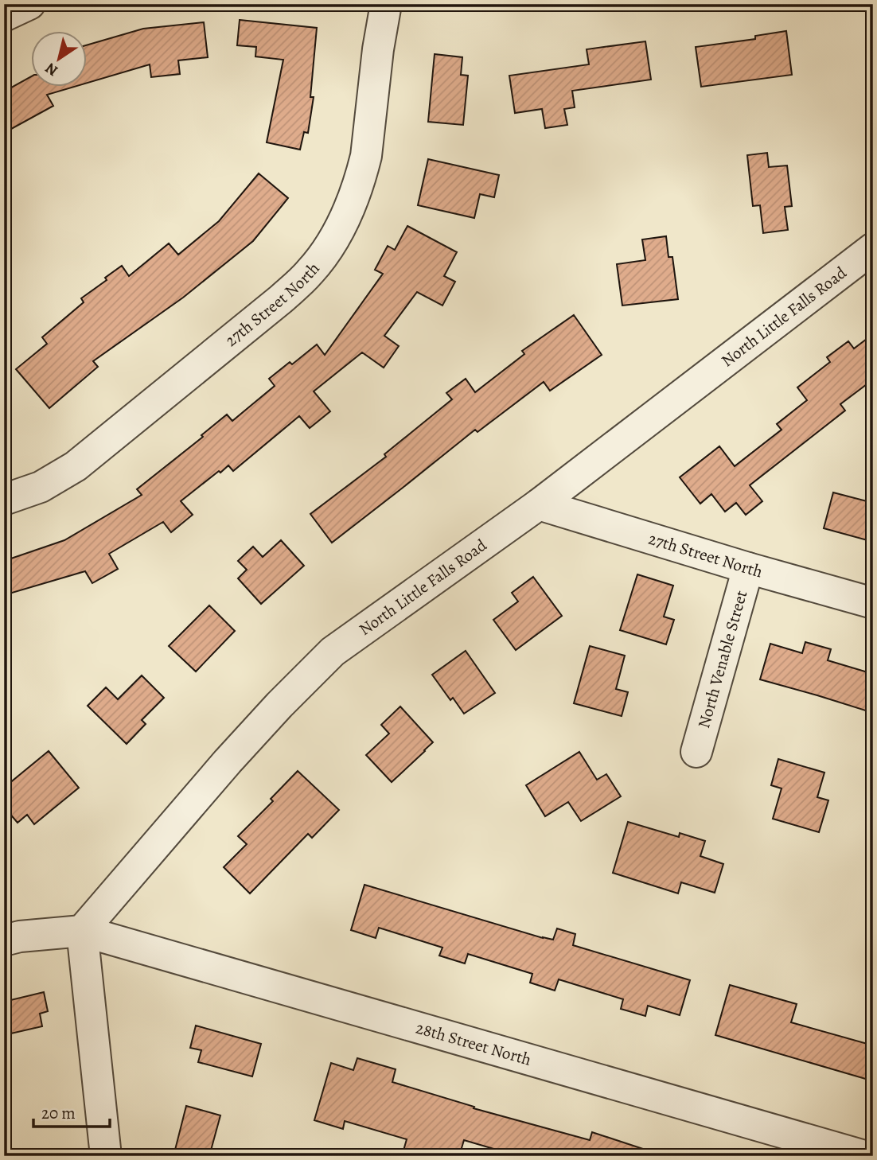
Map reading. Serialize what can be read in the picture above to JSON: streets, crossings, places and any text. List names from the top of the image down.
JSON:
{
  "streets": {
    "street": [
      "27th Street North",
      "North Little Falls Road",
      "North Venable Street",
      "28th Street North"
    ]
  },
  "crossings": [
    ["27th Street North", "North Little Falls Road"],
    ["27th Street North", "North Venable Street"],
    ["North Little Falls Road", "28th Street North"]
  ],
  "scale_bar": "20 m",
  "north": "bottom left"
}
